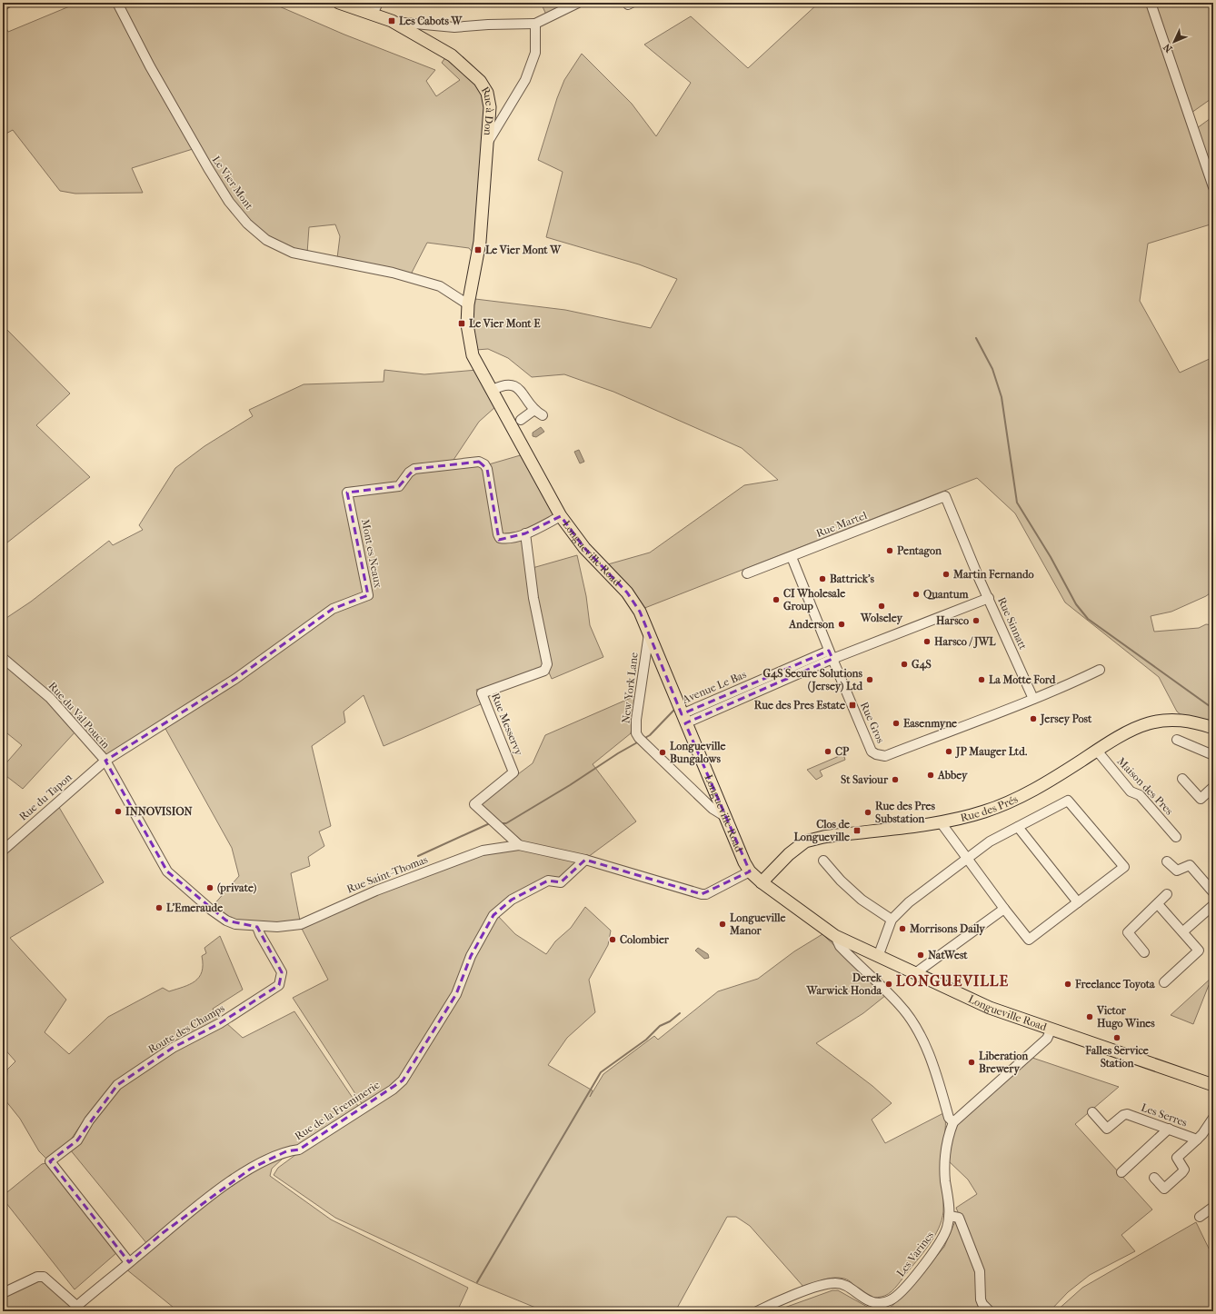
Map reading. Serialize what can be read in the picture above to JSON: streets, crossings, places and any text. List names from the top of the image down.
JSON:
{
  "streets": {
    "main road": ["Rue à Don", "Longueville Road", "Rue des Prés"],
    "street": [
      "Le Vier Mont",
      "Rue Martel",
      "Mont es Neaux",
      "Rue Sinnatt",
      "Avenue Le Bas",
      "New York Lane",
      "Rue du Val Poucin",
      "Rue Gros",
      "Rue Messervy",
      "Maison des Pres",
      "Rue du Tapon",
      "Rue Saint-Thomas",
      "Route des Champs",
      "Rue de la Freminerie",
      "Les Serres",
      "Les Varines"
    ]
  },
  "crossings": [
    ["Rue à Don", "Le Vier Mont"],
    ["Rue à Don", "Longueville Road"],
    ["Le Vier Mont", "Longueville Road"],
    ["Rue Martel", "Rue Sinnatt"],
    ["Rue Martel", "Rue Gros"],
    ["Longueville Road", "Mont es Neaux"],
    ["Longueville Road", "Avenue Le Bas"],
    ["Longueville Road", "New York Lane"],
    ["Longueville Road", "Rue des Prés"],
    ["Longueville Road", "Rue Saint-Thomas"],
    ["Longueville Road", "Les Varines"],
    ["Mont es Neaux", "Rue du Val Poucin"],
    ["Mont es Neaux", "Rue Messervy"],
    ["Mont es Neaux", "Rue du Tapon"],
    ["Mont es Neaux", "Rue Saint-Thomas"],
    ["Rue Sinnatt", "Avenue Le Bas"],
    ["Rue Sinnatt", "Rue Gros"],
    ["Avenue Le Bas", "Rue Gros"],
    ["Rue du Val Poucin", "Rue du Tapon"],
    ["Rue du Val Poucin", "Rue Saint-Thomas"],
    ["Rue Messervy", "Rue Saint-Thomas"],
    ["Maison des Pres", "Rue des Prés"],
    ["Rue du Tapon", "Rue Saint-Thomas"],
    ["Rue Saint-Thomas", "Route des Champs"],
    ["Rue Saint-Thomas", "Rue de la Freminerie"],
    ["Route des Champs", "Rue de la Freminerie"]
  ],
  "districts": ["LONGUEVILLE"],
  "places": {
    "transit": [
      "Les Cabots W",
      "Le Vier Mont W",
      "Le Vier Mont E",
      "Rue des Pres Estate",
      "Clos de Longueville"
    ],
    "other": [
      "Pentagon",
      "Martin Fernando",
      "Battrick's",
      "Quantum",
      "CI Wholesale Group",
      "Wolseley",
      "Harsco",
      "Anderson",
      "Harsco / JWL",
      "G4S",
      "G4S Secure Solutions (Jersey) Ltd",
      "La Motte Ford",
      "Jersey Post",
      "Easenmyne",
      "CP",
      "JP Mauger Ltd.",
      "Longueville Bungalows",
      "Abbey",
      "St Saviour",
      "INNOVISION",
      "Rue des Pres Substation",
      "(private)",
      "L’Emeraude",
      "Longueville Manor",
      "Morrisons Daily",
      "Colombier",
      "NatWest",
      "Derek Warwick Honda",
      "Freelance Toyota",
      "Victor Hugo Wines",
      "Falles Service Station",
      "Liberation Brewery"
    ]
  },
  "north": "bottom left"
}
